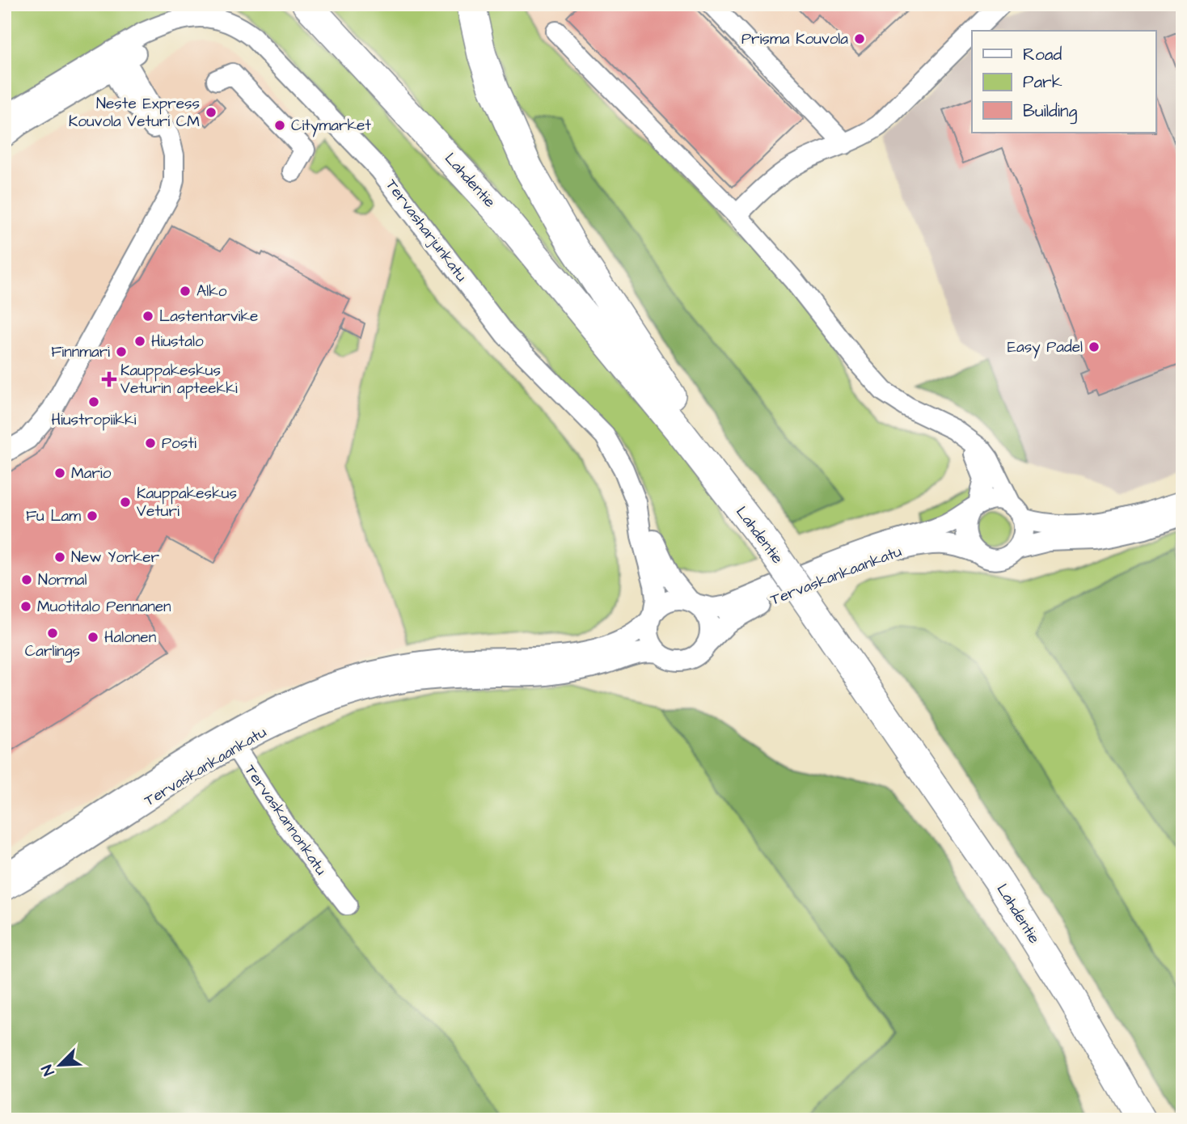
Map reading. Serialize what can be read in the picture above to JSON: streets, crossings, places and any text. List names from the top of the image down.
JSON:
{
  "streets": {
    "highway": ["Lahdentie"],
    "street": ["Tervasharjunkatu", "Tervaskankaankatu", "Tervaskannonkatu"]
  },
  "crossings": [
    ["Tervasharjunkatu", "Tervaskankaankatu"],
    ["Tervaskankaankatu", "Tervaskannonkatu"]
  ],
  "places": {
    "other": [
      "Prisma Kouvola",
      "Neste Express Kouvola Veturi CM",
      "Citymarket",
      "Alko",
      "Lastentarvike",
      "Hiustalo",
      "Easy Padel",
      "Finnmari",
      "Hiustropiikki",
      "Posti",
      "Mario",
      "Kauppakeskus Veturi",
      "Fu Lam",
      "New Yorker",
      "Normal",
      "Muotitalo Pennanen",
      "Carlings",
      "Halonen"
    ],
    "health": ["Kauppakeskus Veturin apteekki"]
  },
  "legend": ["Road", "Park", "Building"],
  "north": "bottom left"
}
